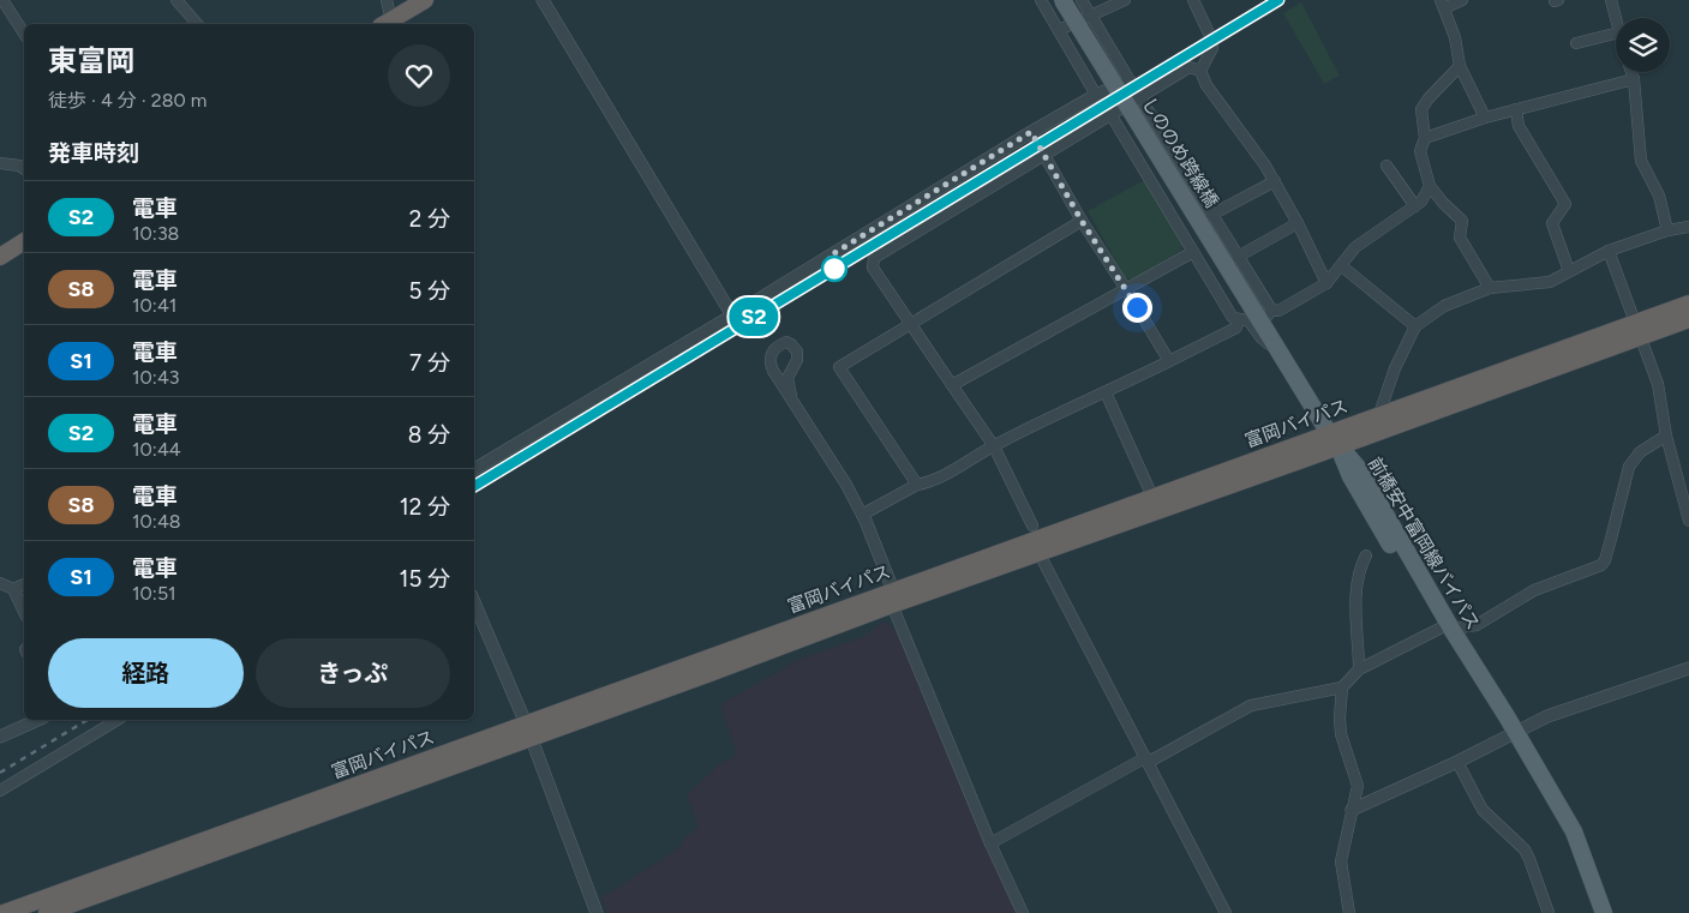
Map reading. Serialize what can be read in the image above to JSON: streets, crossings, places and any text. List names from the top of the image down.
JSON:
{
  "streets": {
    "highway": ["富岡バイパス"],
    "main road": ["しののめ跨線橋", "前橋安中富岡線バイパス"]
  },
  "crossings": [
    ["しののめ跨線橋", "前橋安中富岡線バイパス"],
    ["富岡バイパス", "前橋安中富岡線バイパス"]
  ],
  "page": {
    "on_map": "S2",
    "heading": [
      ["東富岡", "徒歩 · 4 分 · 280 m"],
      "発車時刻"
    ],
    "list": [
      {
        "mark": "S2",
        "name": "電車",
        "note": "10:38",
        "value": "2 分"
      },
      {
        "mark": "S8",
        "name": "電車",
        "note": "10:41",
        "value": "5 分"
      },
      {
        "mark": "S1",
        "name": "電車",
        "note": "10:43",
        "value": "7 分"
      },
      {
        "mark": "S2",
        "name": "電車",
        "note": "10:44",
        "value": "8 分"
      },
      {
        "mark": "S8",
        "name": "電車",
        "note": "10:48",
        "value": "12 分"
      },
      {
        "mark": "S1",
        "name": "電車",
        "note": "10:51",
        "value": "15 分"
      }
    ],
    "buttons": ["経路", "きっぷ"]
  }
}
